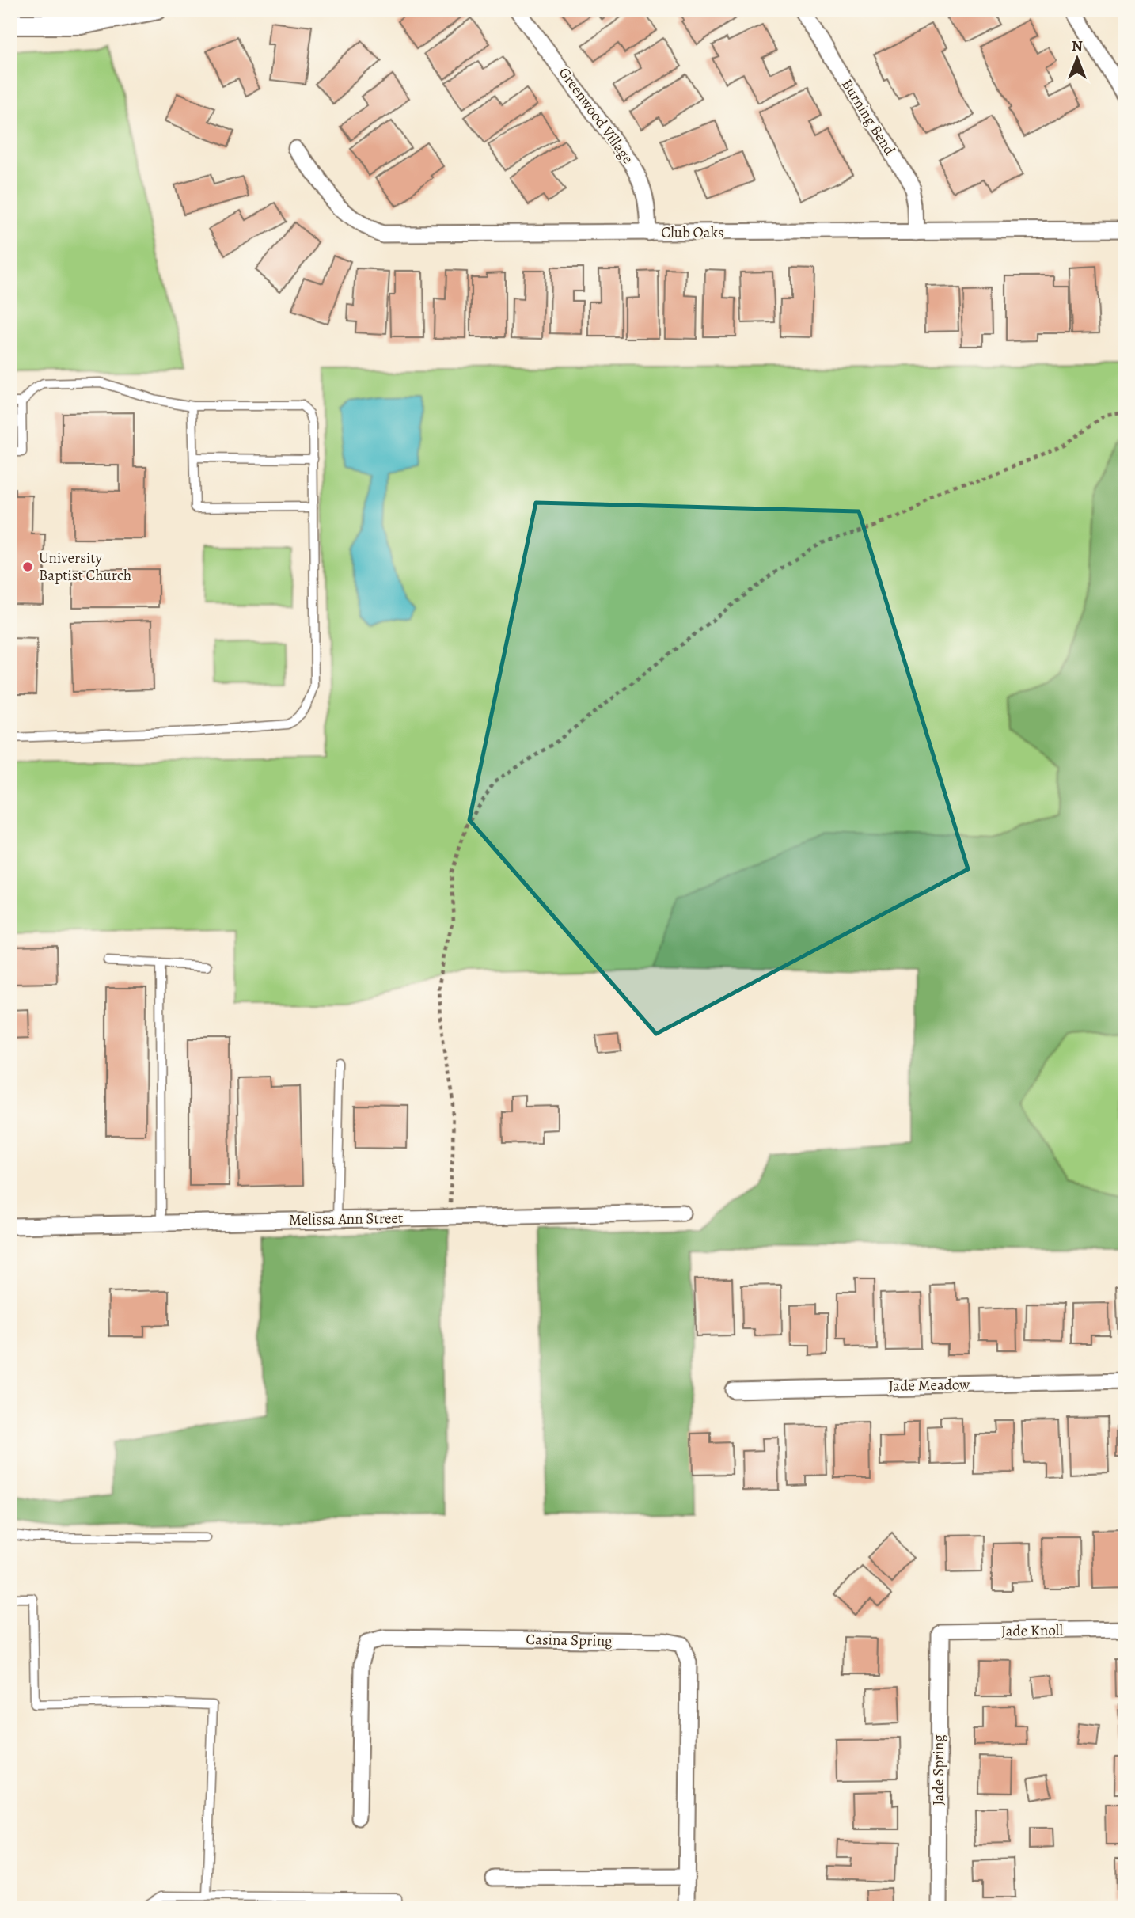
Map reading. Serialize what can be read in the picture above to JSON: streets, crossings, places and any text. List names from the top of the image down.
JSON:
{
  "streets": {
    "street": [
      "Greenwood Village",
      "Burning Bend",
      "Club Oaks",
      "Melissa Ann Street",
      "Jade Meadow",
      "Jade Knoll",
      "Casina Spring",
      "Jade Spring"
    ]
  },
  "crossings": [
    ["Greenwood Village", "Club Oaks"],
    ["Burning Bend", "Club Oaks"],
    ["Jade Knoll", "Jade Spring"]
  ],
  "places": ["University Baptist Church"],
  "north": "top"
}
